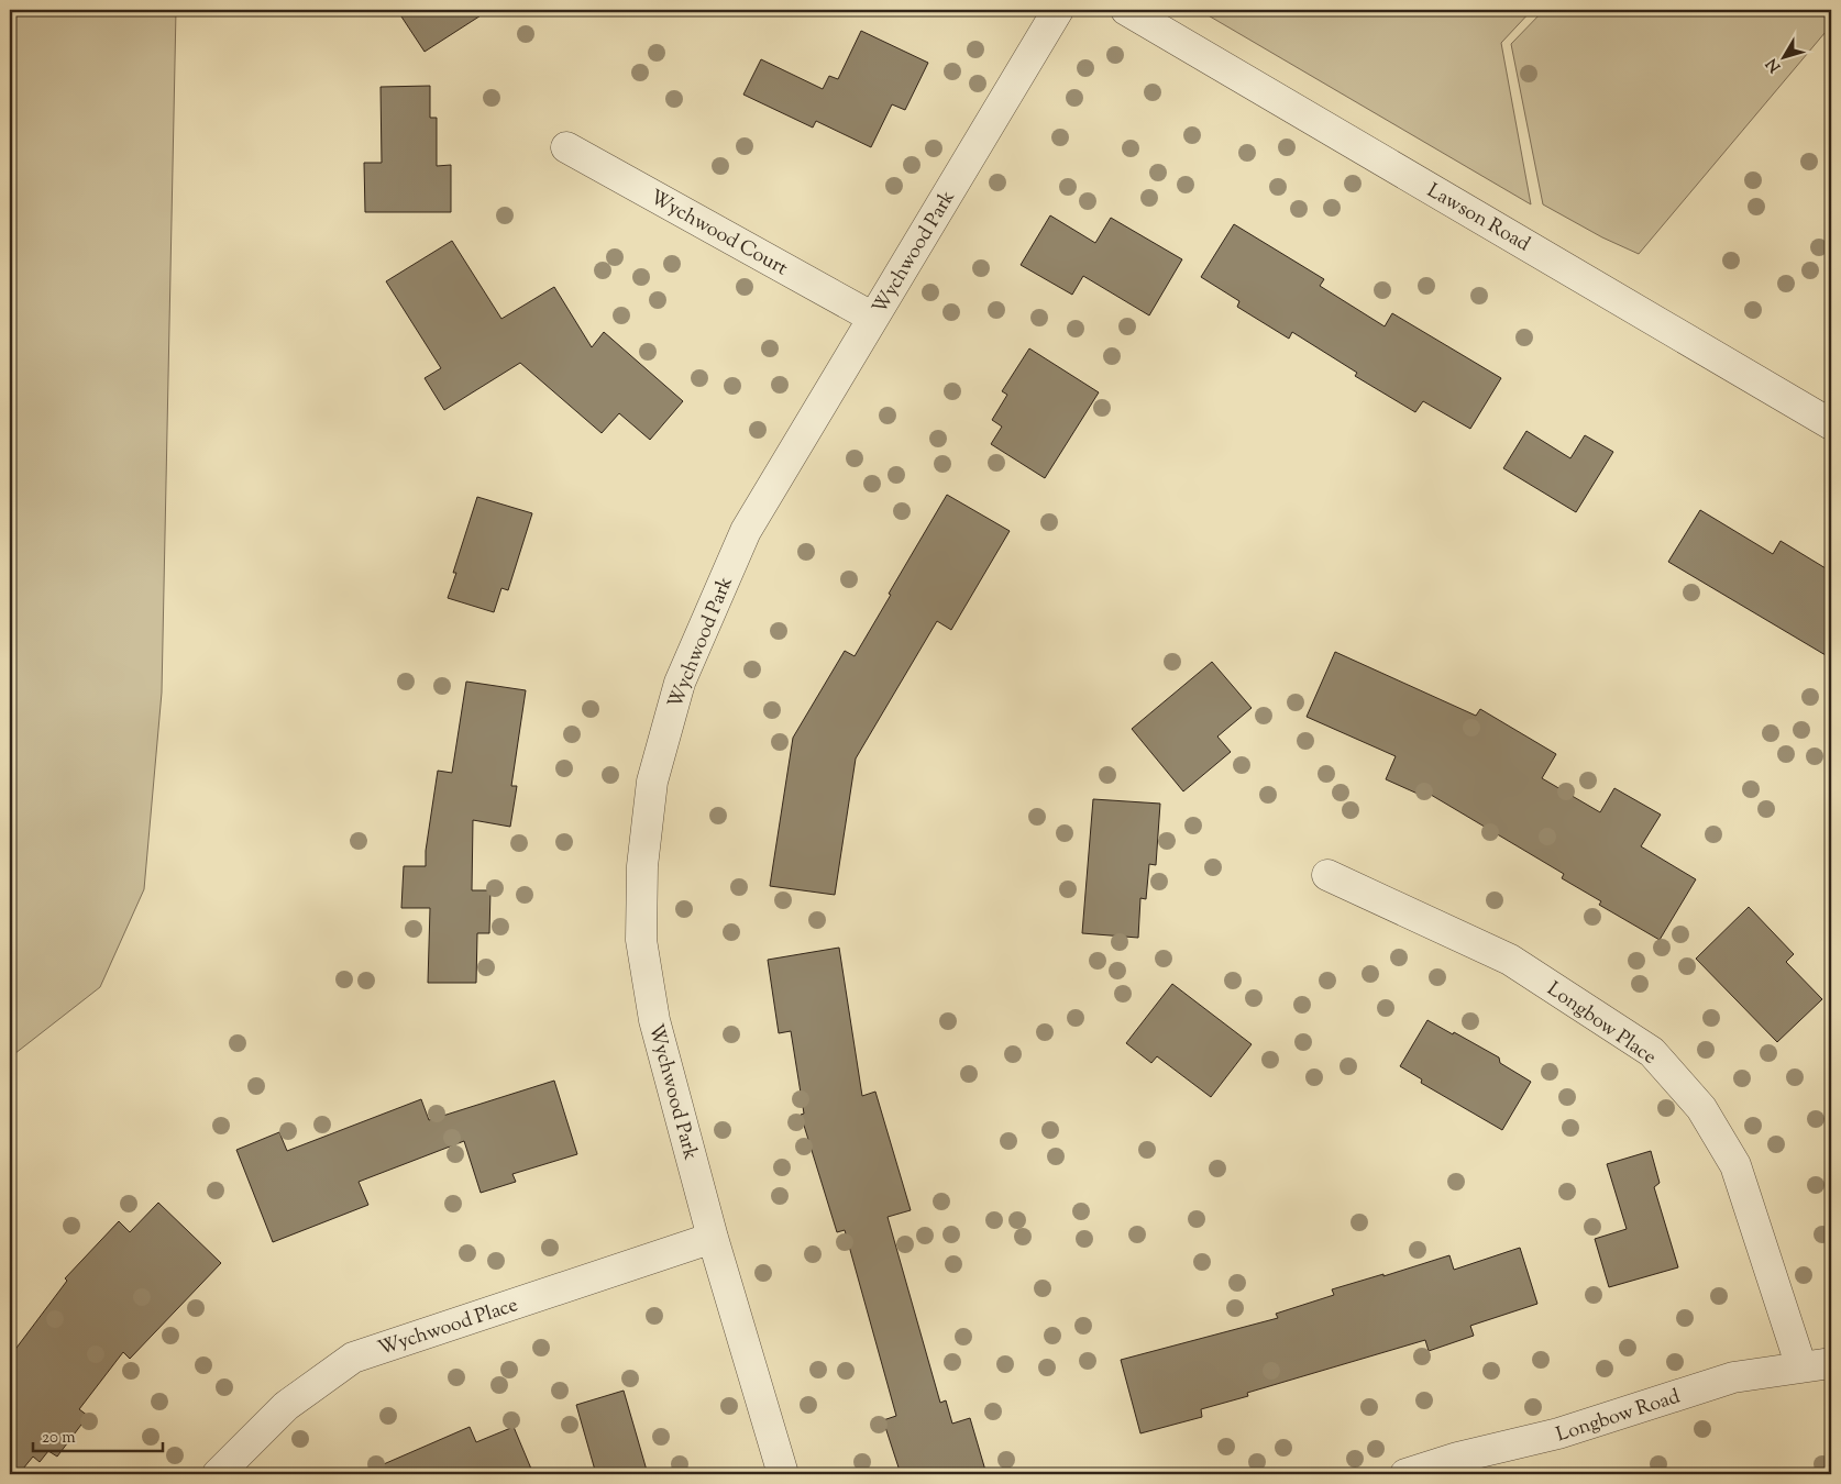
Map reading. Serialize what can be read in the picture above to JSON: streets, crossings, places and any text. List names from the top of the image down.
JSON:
{
  "streets": {
    "street": [
      "Lawson Road",
      "Wychwood Court",
      "Wychwood Park",
      "Longbow Place",
      "Wychwood Place",
      "Longbow Road"
    ]
  },
  "crossings": [
    ["Wychwood Court", "Wychwood Park"],
    ["Wychwood Park", "Wychwood Place"],
    ["Longbow Place", "Longbow Road"]
  ],
  "scale_bar": "20 m",
  "north": "bottom left"
}
